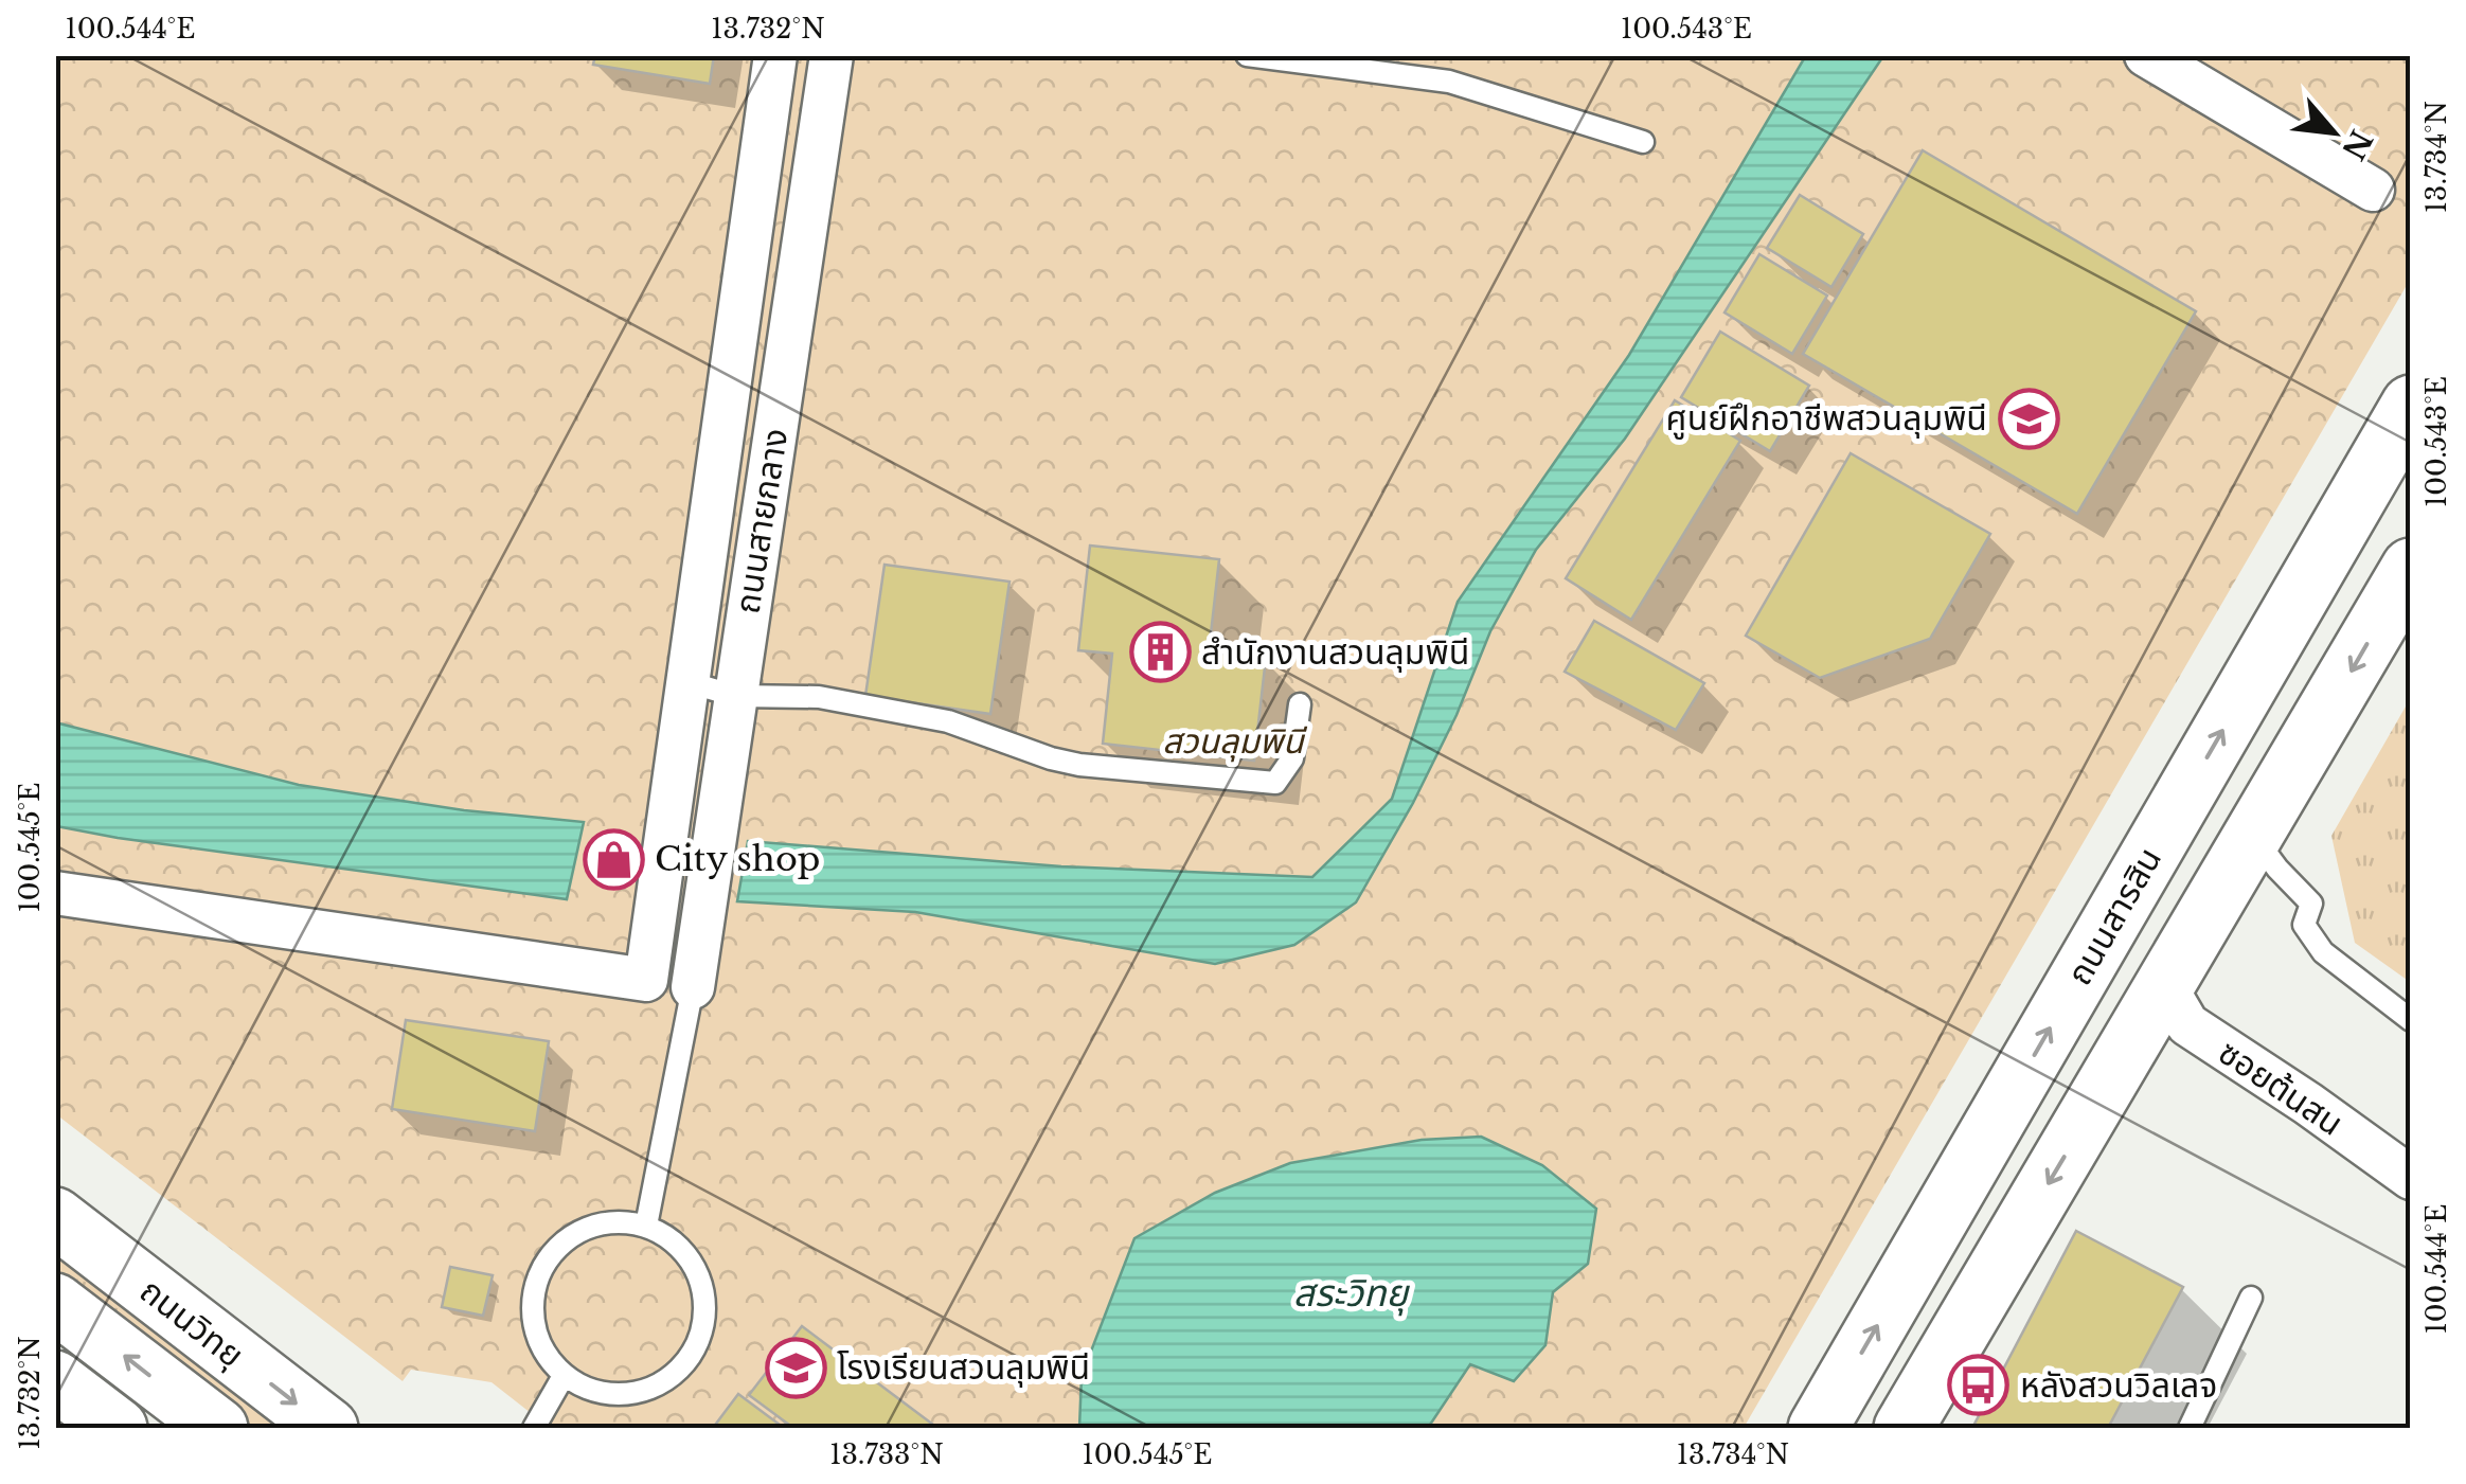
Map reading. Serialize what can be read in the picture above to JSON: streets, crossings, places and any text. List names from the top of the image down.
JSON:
{
  "streets": {
    "street": [
      "ถนนสายกลาง",
      "ถนนสารสิน",
      "ซอยต้นสน",
      "ถนนวิทยุ"
    ]
  },
  "water": ["สระวิทยุ"],
  "parks": ["สวนลุมพินี"],
  "places": {
    "school or university": ["ศูนย์ฝึกอาชีพสวนลุมพินี", "โรงเรียนสวนลุมพินี"],
    "building": ["สำนักงานสวนลุมพินี"],
    "shop": ["City shop"],
    "bus stop": ["หลังสวนวิลเลจ"]
  },
  "north": "bottom right",
  "coordinates": [
    "100.544°E",
    "13.732°N",
    "100.543°E",
    "13.734°N",
    "100.545°E",
    "13.733°N"
  ]
}
